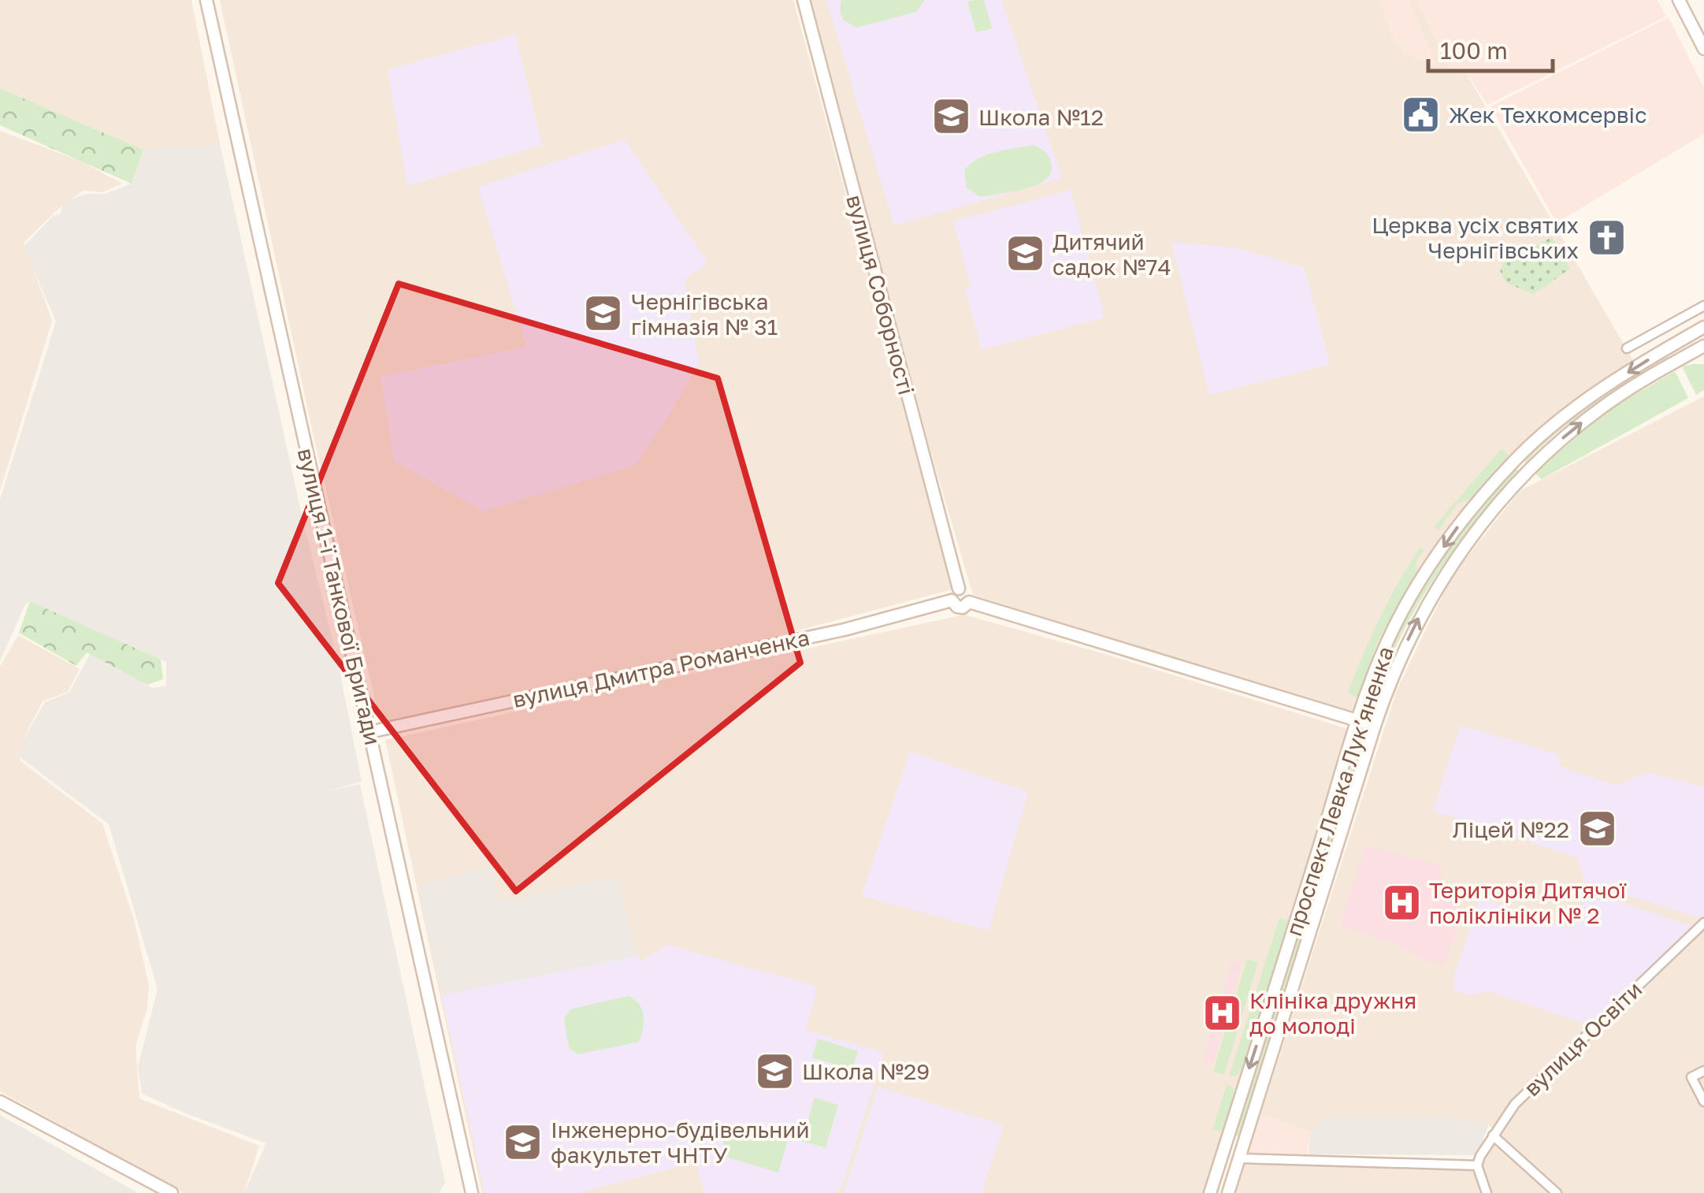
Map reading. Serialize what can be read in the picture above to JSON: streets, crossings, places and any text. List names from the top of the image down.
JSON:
{
  "streets": {
    "main road": [
      "вулиця Соборності",
      "вулиця 1-ї Танкової Бригади",
      "вулиця Дмитра Романченка",
      "проспект Левка Лукʼяненка"
    ],
    "street": ["вулиця Освіти"]
  },
  "crossings": [
    ["вулиця Соборності", "вулиця Дмитра Романченка"],
    ["вулиця 1-ї Танкової Бригади", "вулиця Дмитра Романченка"]
  ],
  "places": {
    "public building": ["Жек Техкомсервіс"],
    "school or university": [
      "Школа №12",
      "Дитячий садок №74",
      "Чернігівська гімназія № 31",
      "Ліцей №22",
      "Школа №29",
      "Інженерно-будівельний факультет ЧНТУ"
    ],
    "church": ["Церква усіх святих Чернігівських"],
    "hospital": ["Територія Дитячої поліклініки № 2", "Клініка дружня до молоді"]
  },
  "scale_bar": "100 m"
}
